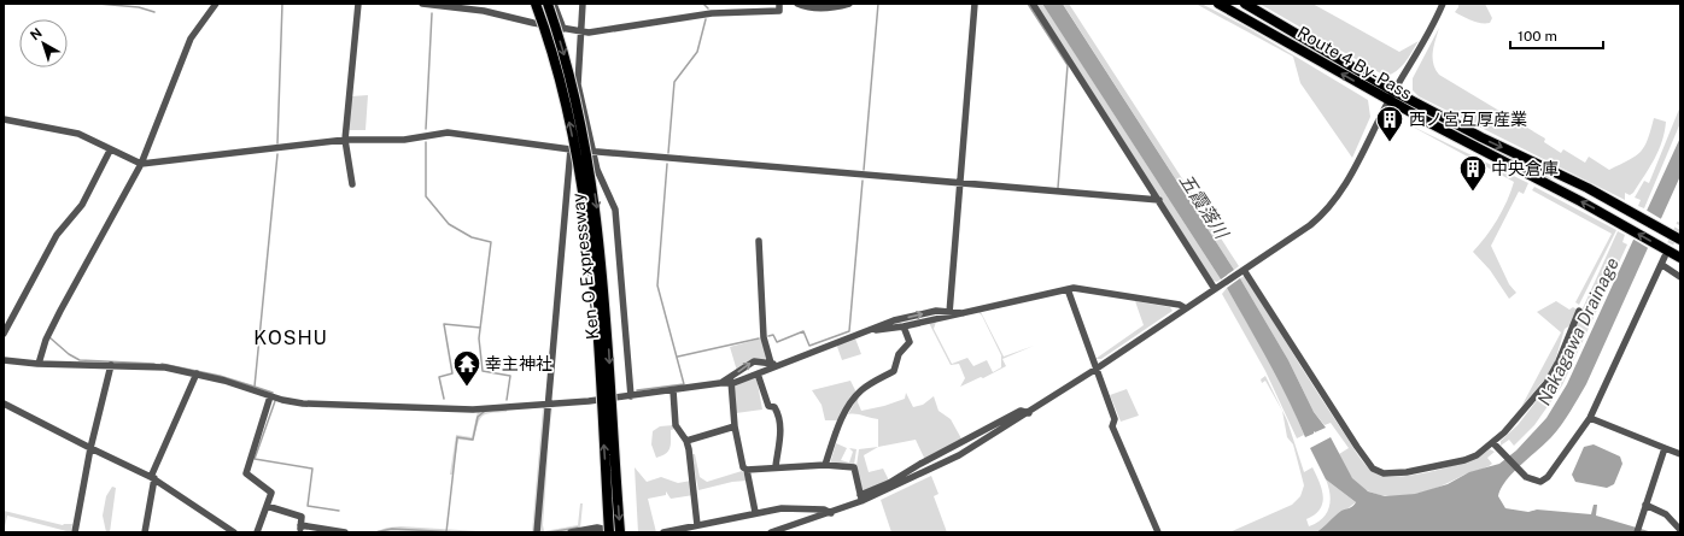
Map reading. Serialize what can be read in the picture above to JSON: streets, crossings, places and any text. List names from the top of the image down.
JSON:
{
  "streets": {
    "highway": ["Route 4 By-Pass", "Ken-O Expressway"]
  },
  "districts": ["KOSHU"],
  "water": ["五霞落川", "Nakagawa Drainage"],
  "places": {
    "building": ["西ノ宮互厚産業", "中央倉庫"],
    "temple": ["幸主神社"]
  },
  "scale_bar": "100 m",
  "north": "top left"
}
